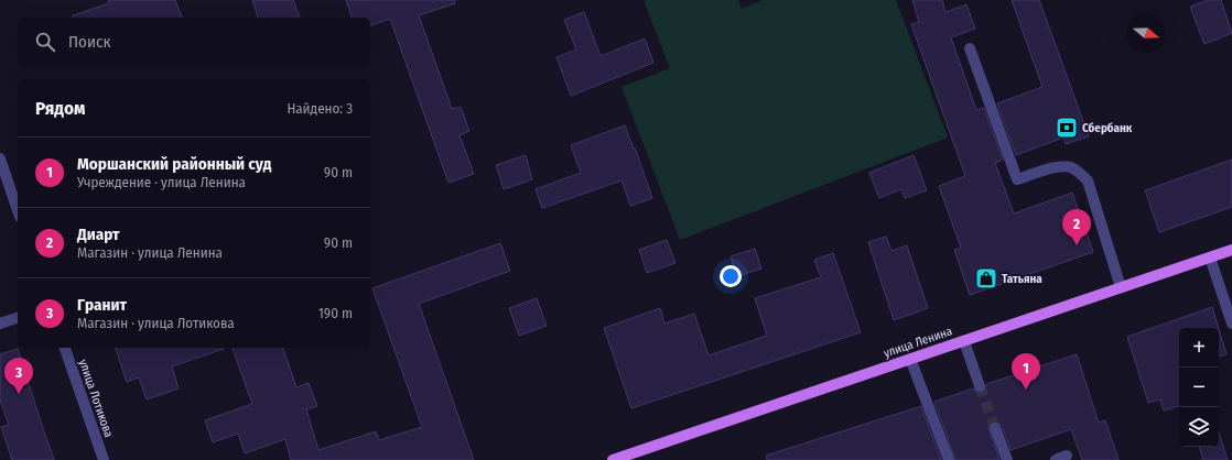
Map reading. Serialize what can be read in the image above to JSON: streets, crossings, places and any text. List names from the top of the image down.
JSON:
{
  "streets": {
    "main road": ["улица Ленина"],
    "street": ["улица Лотикова"]
  },
  "places": {
    "bank": ["Сбербанк"],
    "shop": ["Татьяна"]
  },
  "north": "right",
  "page": {
    "search": "Поиск",
    "heading": ["Рядом", "Найдено: 3"],
    "list": [
      {
        "mark": "1",
        "name": "Моршанский районный суд",
        "note": "Учреждение · улица Ленина",
        "value": "90 m"
      },
      {
        "mark": "2",
        "name": "Диарт",
        "note": "Магазин · улица Ленина",
        "value": "90 m"
      },
      {
        "mark": "3",
        "name": "Гранит",
        "note": "Магазин · улица Лотикова",
        "value": "190 m"
      }
    ],
    "pins": ["2", "1", "3"],
    "map_buttons": ["+", "−"]
  }
}
